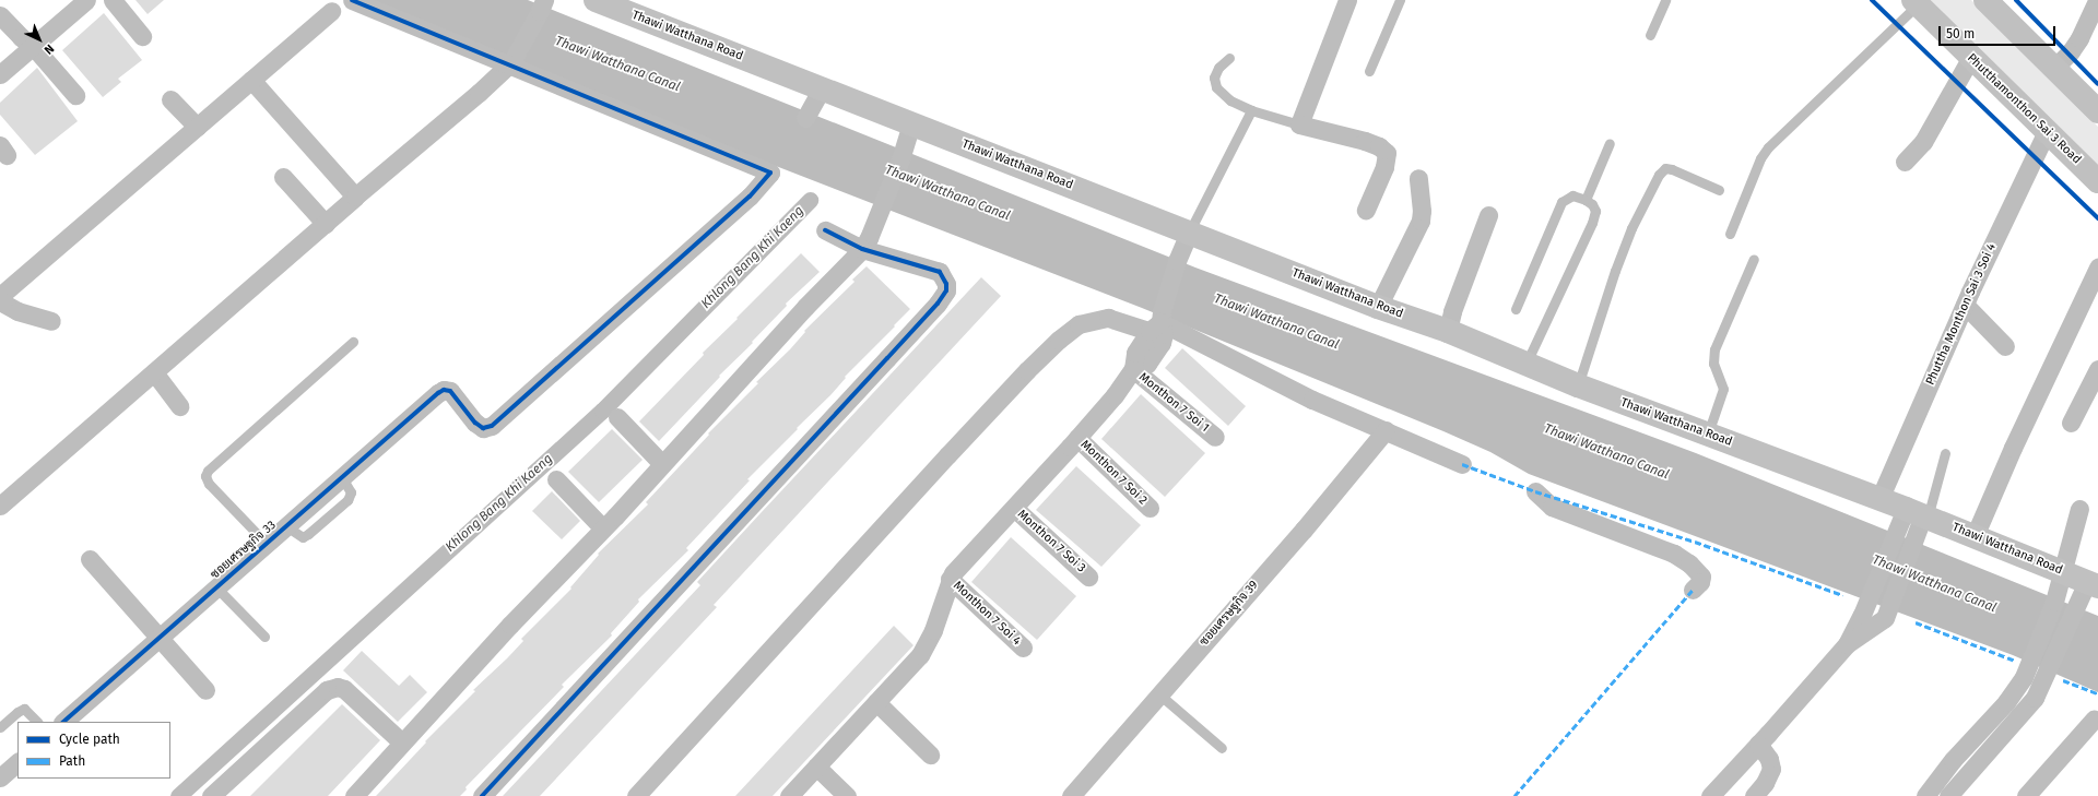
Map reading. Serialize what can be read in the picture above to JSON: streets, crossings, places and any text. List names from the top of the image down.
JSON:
{
  "streets": {
    "main road": ["Thawi Watthana Road", "Phutthamonthon Sai 3 Road"],
    "street": [
      "Phuttha Monthon Sai 3 Soi 4",
      "Monthon 7 Soi 1",
      "Monthon 7 Soi 2",
      "Monthon 7 Soi 3",
      "ซอยเศรษฐกิจ 33",
      "Monthon 7 Soi 4",
      "ซอยเศรษฐกิจ 39"
    ]
  },
  "crossings": [
    ["Thawi Watthana Road", "Phuttha Monthon Sai 3 Soi 4"],
    ["Phutthamonthon Sai 3 Road", "Phuttha Monthon Sai 3 Soi 4"]
  ],
  "water": ["Thawi Watthana Canal", "Khlong Bang Khi Kaeng"],
  "legend": ["Cycle path", "Path"],
  "scale_bar": "50 m",
  "north": "bottom right"
}
